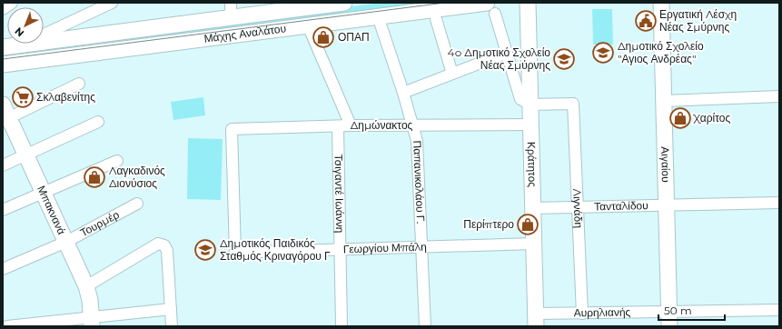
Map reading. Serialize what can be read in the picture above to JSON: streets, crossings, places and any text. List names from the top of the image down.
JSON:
{
  "streets": {
    "street": [
      "Μάχης Αναλάτου",
      "Δημώνακτος",
      "Κράτητος",
      "Αιγαίου",
      "Παπανικολάου Γ.",
      "Τσιγαντέ Ιωάννη",
      "Τανταλίδου",
      "Λιγνάδη",
      "Μπακνανά",
      "Τουρμέρ",
      "Γεωργίου Μπάλη",
      "Αυρηλιανής"
    ]
  },
  "crossings": [
    ["Μάχης Αναλάτου", "Παπανικολάου Γ."],
    ["Δημώνακτος", "Κράτητος"],
    ["Δημώνακτος", "Παπανικολάου Γ."],
    ["Δημώνακτος", "Τσιγαντέ Ιωάννη"],
    ["Δημώνακτος", "Γεωργίου Μπάλη"],
    ["Κράτητος", "Τανταλίδου"],
    ["Κράτητος", "Λιγνάδη"],
    ["Κράτητος", "Γεωργίου Μπάλη"],
    ["Κράτητος", "Αυρηλιανής"],
    ["Αιγαίου", "Τανταλίδου"],
    ["Αιγαίου", "Αυρηλιανής"],
    ["Παπανικολάου Γ.", "Γεωργίου Μπάλη"],
    ["Τσιγαντέ Ιωάννη", "Γεωργίου Μπάλη"],
    ["Τανταλίδου", "Λιγνάδη"],
    ["Λιγνάδη", "Αυρηλιανής"],
    ["Μπακνανά", "Τουρμέρ"]
  ],
  "places": {
    "public building": ["Εργατική Λέσχη Νέας Σμύρνης"],
    "shop": [
      "ΟΠΑΠ",
      "Χαρίτος",
      "Λαγκαδινός Διονύσιος",
      "Περίπτερο"
    ],
    "school or university": ["Δημοτικό Σχολείο \"Αγιος Ανδρέας\"", "4o Δημοτικό Σχολείο Νέας Σμύρνης", "Δημοτικός Παιδικός Σταθμός Κριναγόρου Γ"],
    "supermarket": ["Σκλαβενίτης"]
  },
  "scale_bar": "50 m",
  "north": "bottom left"
}
